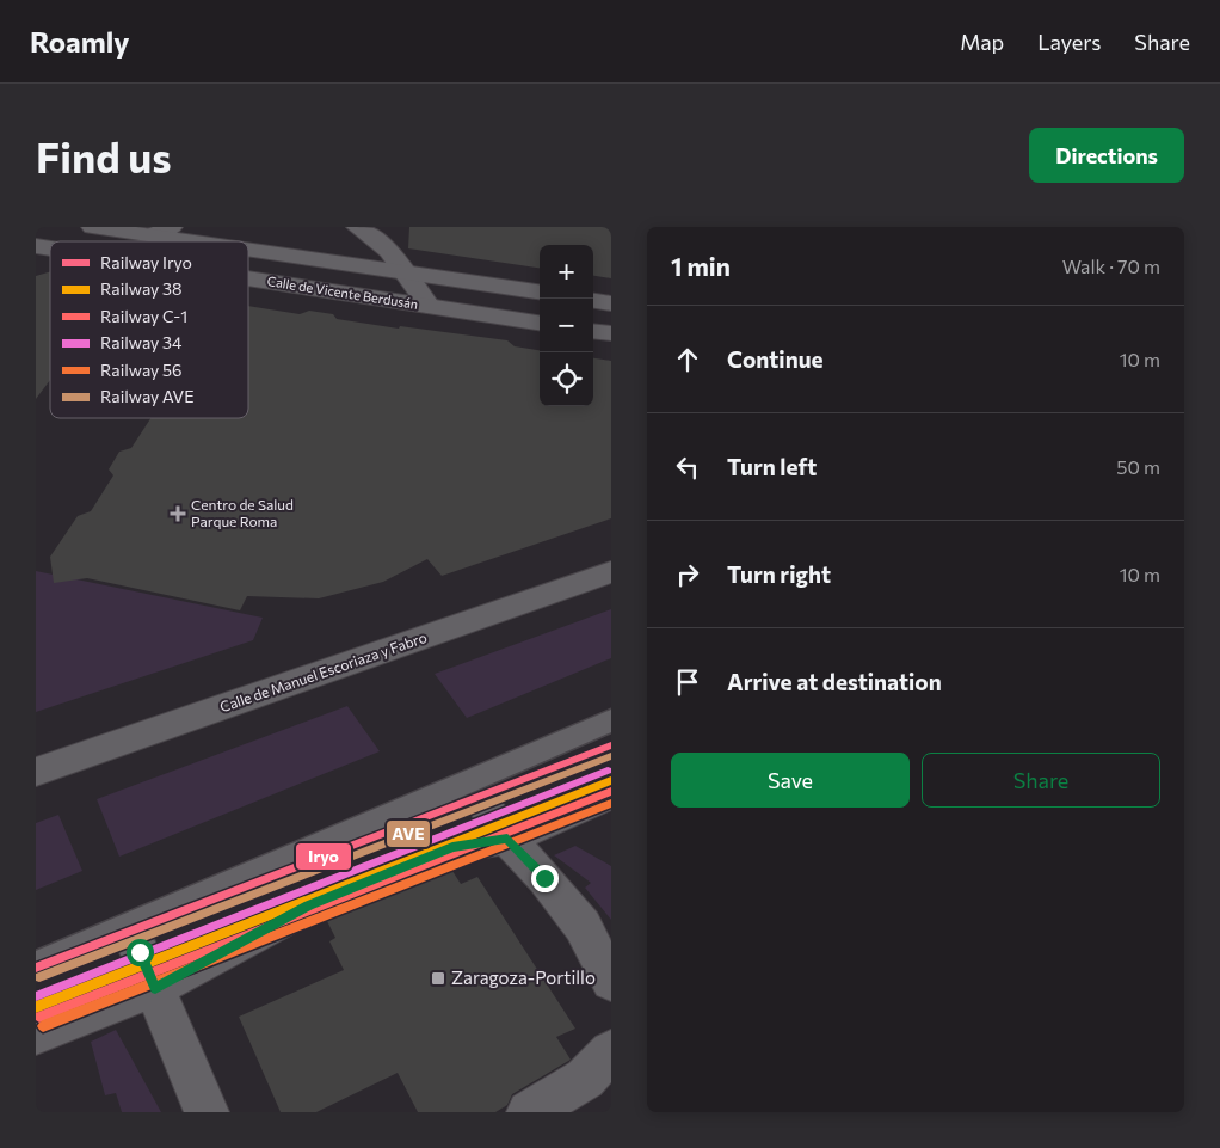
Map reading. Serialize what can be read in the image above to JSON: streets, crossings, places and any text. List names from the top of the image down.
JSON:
{
  "streets": {
    "street": ["Calle de Vicente Berdusán", "Calle de Manuel Escoriaza y Fabro"]
  },
  "places": {
    "health": ["Centro de Salud Parque Roma"],
    "transit": ["Zaragoza-Portillo"]
  },
  "lines": [
    "rail line Iryo",
    "rail line AVE",
    "rail line 34",
    "rail line 38",
    "rail line C-1",
    "rail line 56"
  ],
  "legend": [
    "Railway Iryo",
    "Railway 38",
    "Railway C-1",
    "Railway 34",
    "Railway 56",
    "Railway AVE"
  ],
  "page": {
    "header": "Roamly",
    "nav": ["Map", "Layers", "Share"],
    "buttons": [
      "Directions",
      ["Save", "Share"]
    ],
    "title": "Find us",
    "heading": ["1 min", "Walk · 70 m"],
    "map_buttons": ["+", "−"],
    "list": [
      ["Continue", "10 m"],
      ["Turn left", "50 m"],
      ["Turn right", "10 m"],
      "Arrive at destination"
    ]
  }
}
